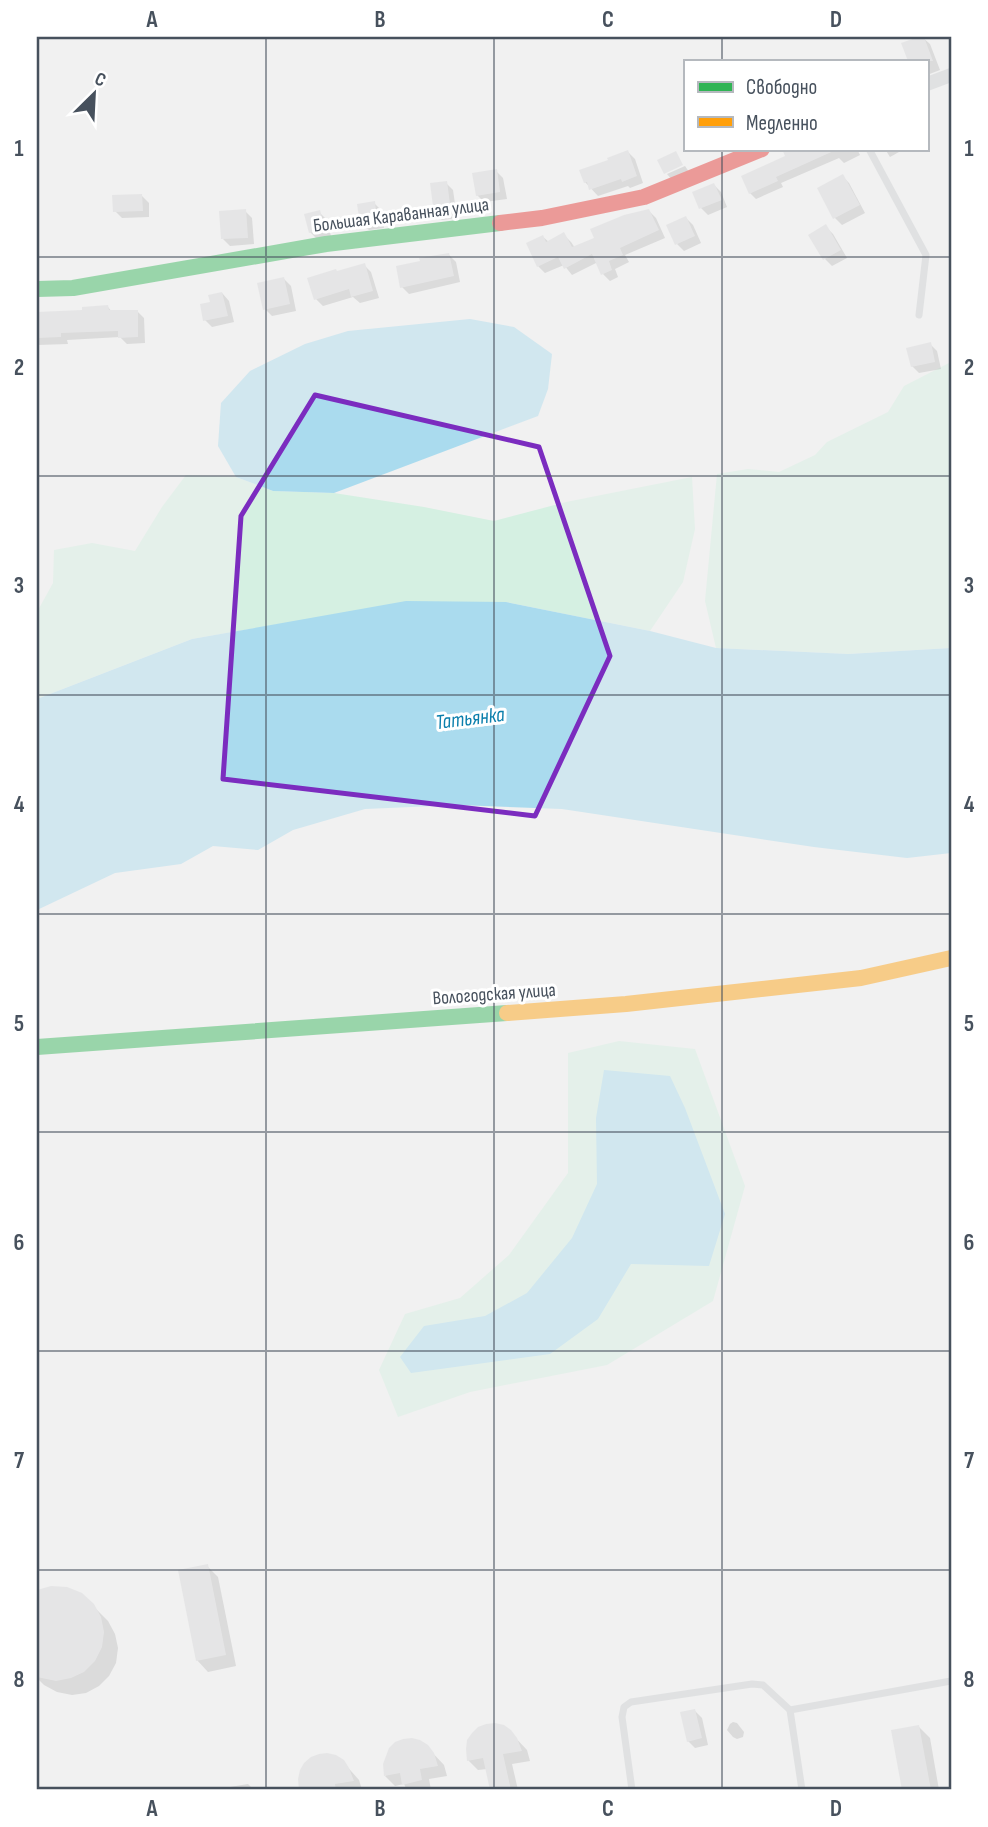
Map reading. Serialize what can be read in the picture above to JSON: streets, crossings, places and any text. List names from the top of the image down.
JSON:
{
  "streets": {
    "main road": ["Большая Караванная улица", "Вологодская улица"]
  },
  "water": ["Татьянка"],
  "legend": ["Свободно", "Медленно"],
  "north": "top right",
  "grid": {
    "columns": [
      "A",
      "B",
      "C",
      "D"
    ],
    "rows": [
      "1",
      "2",
      "3",
      "4",
      "5",
      "6",
      "7",
      "8"
    ]
  }
}
